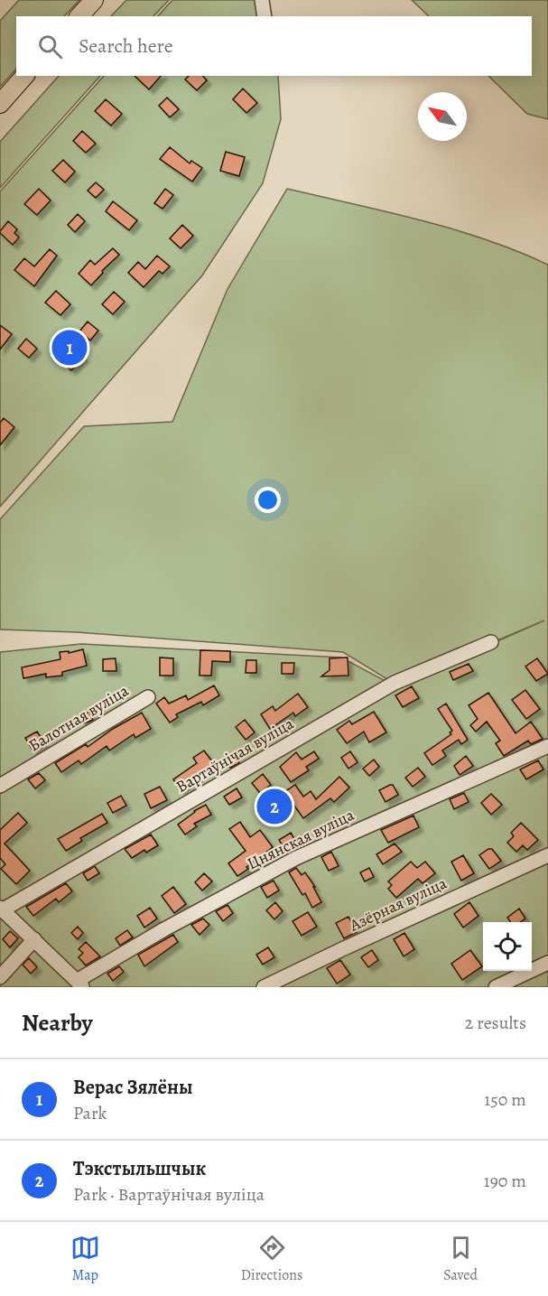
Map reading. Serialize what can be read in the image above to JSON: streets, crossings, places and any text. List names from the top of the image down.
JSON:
{
  "streets": {
    "street": [
      "Балотная вуліца",
      "Вартаўнічая вуліца",
      "Цнянская вуліца",
      "Азёрная вуліца"
    ]
  },
  "north": "top left",
  "page": {
    "search": "Search here",
    "pins": ["1", "2"],
    "heading": ["Nearby", "2 results"],
    "list": [
      {
        "mark": "1",
        "name": "Верас Зялёны",
        "note": "Park",
        "value": "150 m"
      },
      {
        "mark": "2",
        "name": "Тэкстыльшчык",
        "note": "Park · Вартаўнічая вуліца",
        "value": "190 m"
      }
    ],
    "nav": ["Map", "Directions", "Saved"]
  }
}
